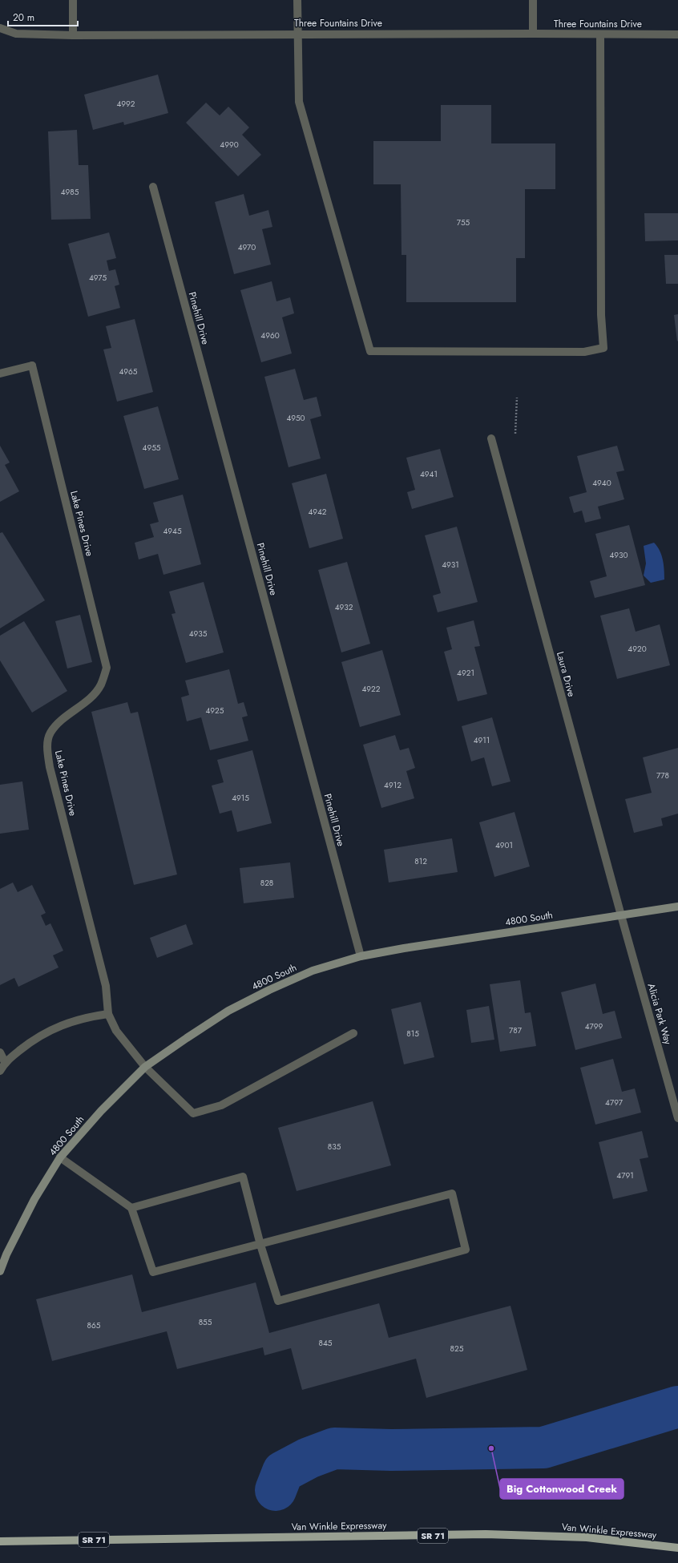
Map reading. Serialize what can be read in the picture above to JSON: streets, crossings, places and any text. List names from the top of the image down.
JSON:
{
  "streets": {
    "main road": ["Van Winkle Expressway", "SR 71"],
    "street": [
      "Three Fountains Drive",
      "Pinehill Drive",
      "Lake Pines Drive",
      "Laura Drive",
      "4800 South",
      "Alicia Park Way"
    ]
  },
  "crossings": [
    ["Pinehill Drive", "4800 South"],
    ["Lake Pines Drive", "4800 South"],
    ["Laura Drive", "4800 South"],
    ["Laura Drive", "Alicia Park Way"],
    ["4800 South", "Alicia Park Way"]
  ],
  "places": ["Big Cottonwood Creek"],
  "house_numbers": [
    "4992",
    "4990",
    "4985",
    "755",
    "4970",
    "4975",
    "4960",
    "4965",
    "4950",
    "4955",
    "4941",
    "4940",
    "4942",
    "4945",
    "4930",
    "4931",
    "4932",
    "4935",
    "4920",
    "4921",
    "4922",
    "4925",
    "4911",
    "778",
    "4912",
    "4915",
    "4901",
    "812",
    "828",
    "4799",
    "787",
    "815",
    "4797",
    "835",
    "4791",
    "855",
    "865",
    "845",
    "825"
  ],
  "scale_bar": "20 m"
}
